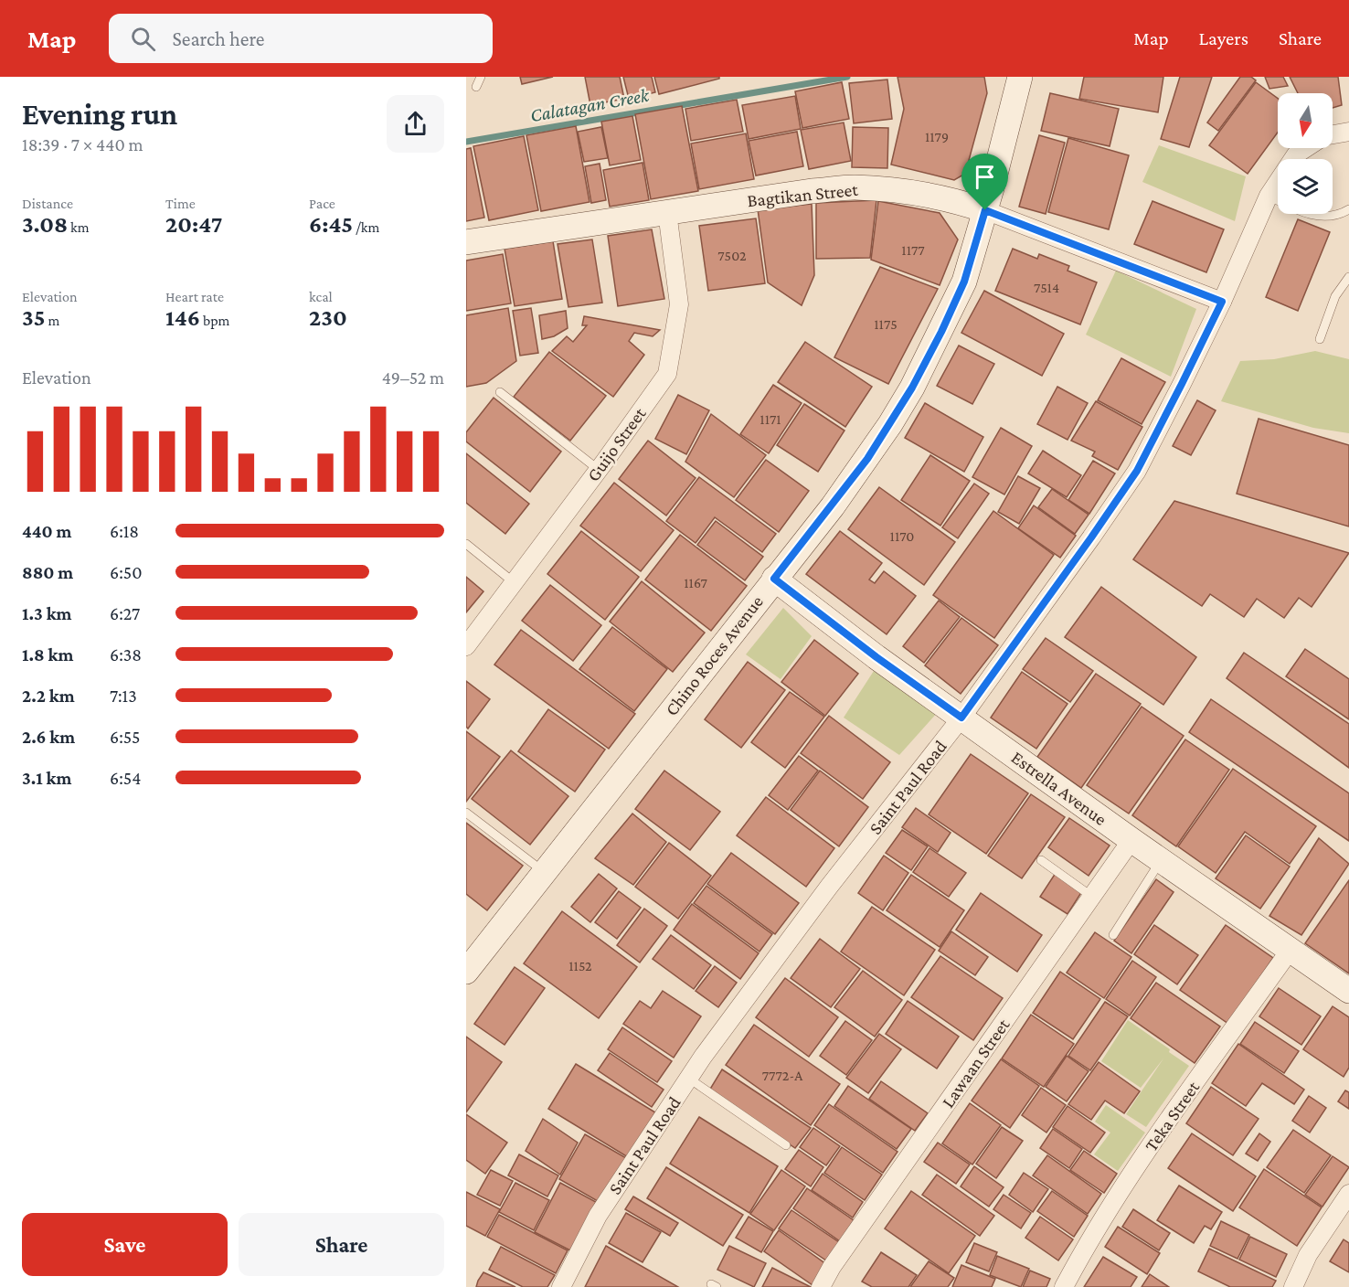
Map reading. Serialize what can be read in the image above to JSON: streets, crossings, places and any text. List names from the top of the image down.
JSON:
{
  "streets": {
    "street": [
      "Bagtikan Street",
      "Guijo Street",
      "Chino Roces Avenue",
      "Saint Paul Road",
      "Estrella Avenue",
      "Lawaan Street",
      "Teka Street"
    ]
  },
  "crossings": [
    ["Bagtikan Street", "Guijo Street"],
    ["Bagtikan Street", "Chino Roces Avenue"],
    ["Bagtikan Street", "Saint Paul Road"],
    ["Chino Roces Avenue", "Estrella Avenue"],
    ["Saint Paul Road", "Estrella Avenue"],
    ["Estrella Avenue", "Lawaan Street"],
    ["Estrella Avenue", "Teka Street"]
  ],
  "water": ["Calatagan Creek"],
  "house_numbers": [
    "1179",
    "1177",
    "7502",
    "7514",
    "1175",
    "1171",
    "1170",
    "1167",
    "1152",
    "7772-A"
  ],
  "north": "bottom",
  "page": {
    "header": "Map",
    "search": "Search here",
    "nav": ["Map", "Layers", "Share"],
    "heading": ["Evening run", "18:39 · 7 × 440 m"],
    "stats": [
      ["Distance", "3.08 km"],
      ["Time", "20:47"],
      ["Pace", "6:45 /km"],
      ["Elevation", "35 m"],
      ["Heart rate", "146 bpm"],
      ["kcal", "230"]
    ],
    "chart": ["Elevation", "49–52 m"],
    "list": [
      {
        "name": "440 m",
        "note": "6:18"
      },
      {
        "name": "880 m",
        "note": "6:50"
      },
      {
        "name": "1.3 km",
        "note": "6:27"
      },
      {
        "name": "1.8 km",
        "note": "6:38"
      },
      {
        "name": "2.2 km",
        "note": "7:13"
      },
      {
        "name": "2.6 km",
        "note": "6:55"
      },
      {
        "name": "3.1 km",
        "note": "6:54"
      }
    ],
    "buttons": ["Save", "Share"]
  }
}
